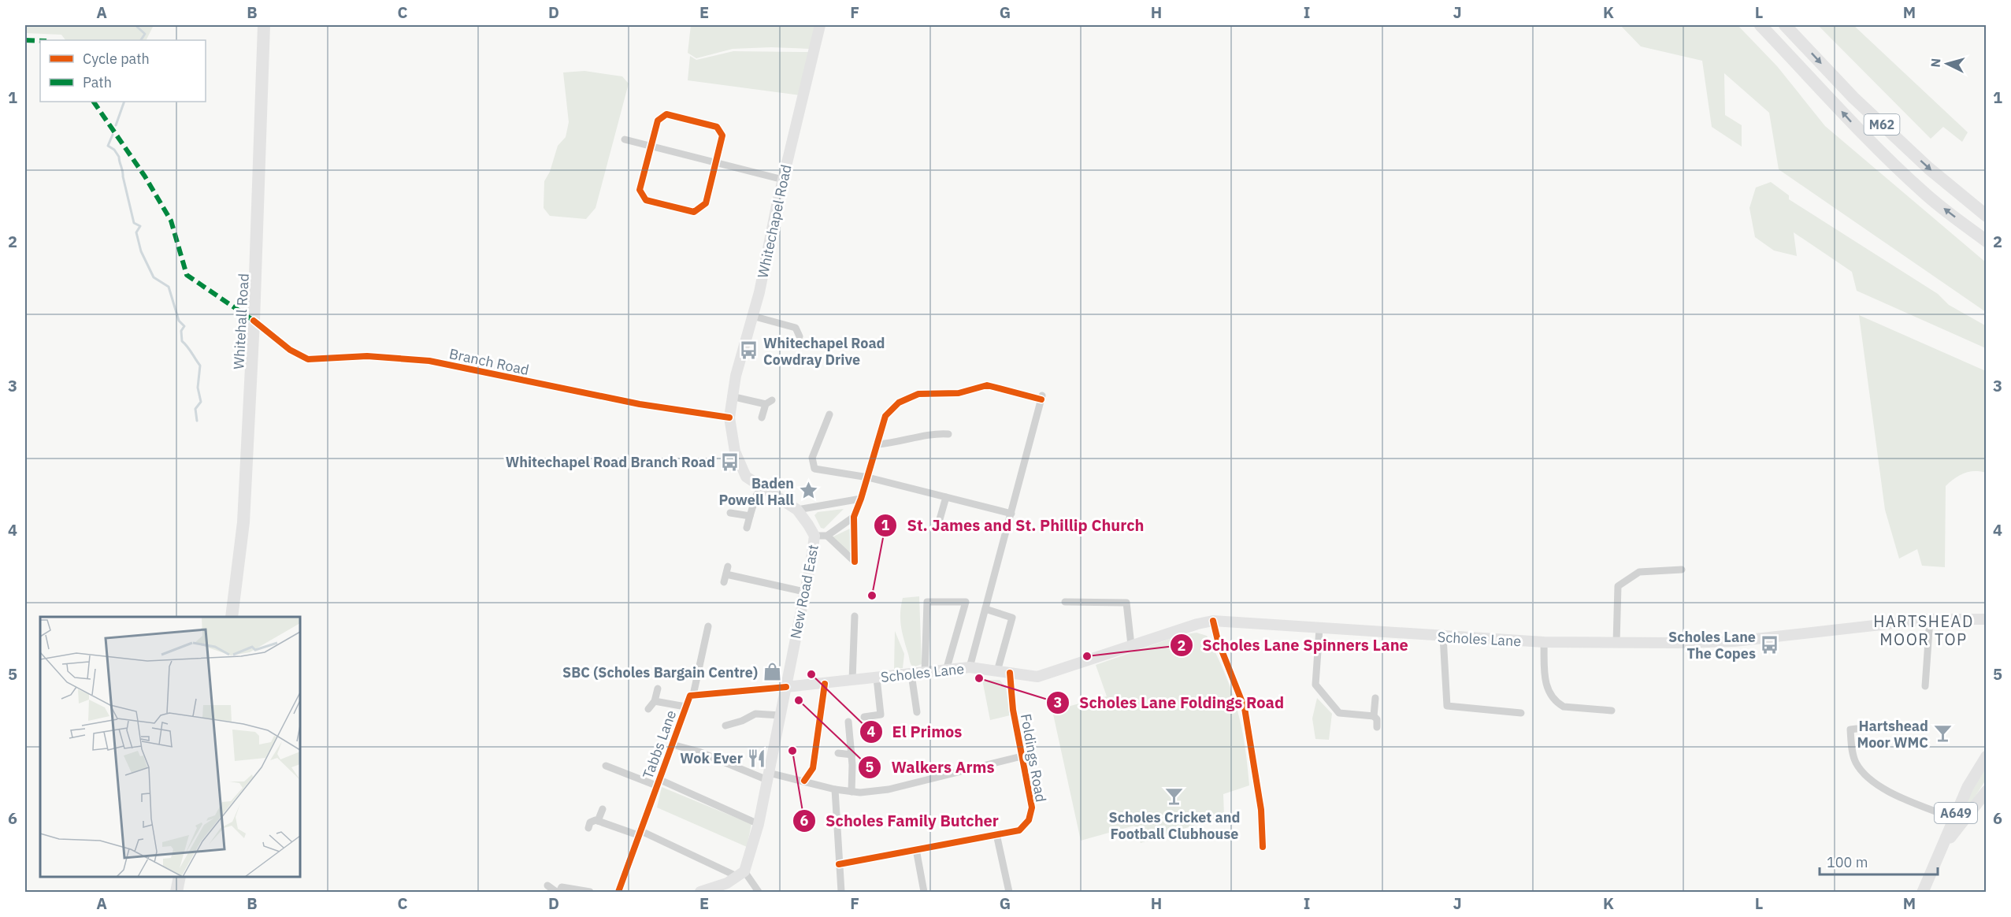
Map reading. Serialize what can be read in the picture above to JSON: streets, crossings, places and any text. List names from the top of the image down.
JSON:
{
  "streets": {
    "highway": ["M62", "Whitehall Road"],
    "main road": [
      "Whitechapel Road",
      "New Road East",
      "Scholes Lane",
      "A649"
    ],
    "street": ["Branch Road", "Tabbs Lane", "Foldings Road"]
  },
  "crossings": [
    ["Whitechapel Road", "Branch Road"],
    ["Whitechapel Road", "New Road East"],
    ["Whitehall Road", "Branch Road"],
    ["Branch Road", "New Road East"],
    ["New Road East", "Scholes Lane"],
    ["Scholes Lane", "Foldings Road"]
  ],
  "districts": ["HARTSHEAD MOOR TOP"],
  "places": {
    "bus stop": ["Whitechapel Road Cowdray Drive", "Whitechapel Road Branch Road", "Scholes Lane The Copes"],
    "place": ["Baden Powell Hall"],
    "other": [
      "St. James and St. Phillip Church",
      "Scholes Lane Spinners Lane",
      "El Primos",
      "Scholes Lane Foldings Road",
      "Walkers Arms",
      "Scholes Family Butcher"
    ],
    "shop": ["SBC (Scholes Bargain Centre)"],
    "bar": ["Hartshead Moor WMC", "Scholes Cricket and Football Clubhouse"],
    "restaurant": ["Wok Ever"]
  },
  "legend": ["Cycle path", "Path"],
  "scale_bar": "100 m",
  "north": "left",
  "grid": {
    "columns": [
      "A",
      "B",
      "C",
      "D",
      "E",
      "F",
      "G",
      "H",
      "I",
      "J",
      "K",
      "L",
      "M"
    ],
    "rows": [
      "1",
      "2",
      "3",
      "4",
      "5",
      "6"
    ]
  }
}
